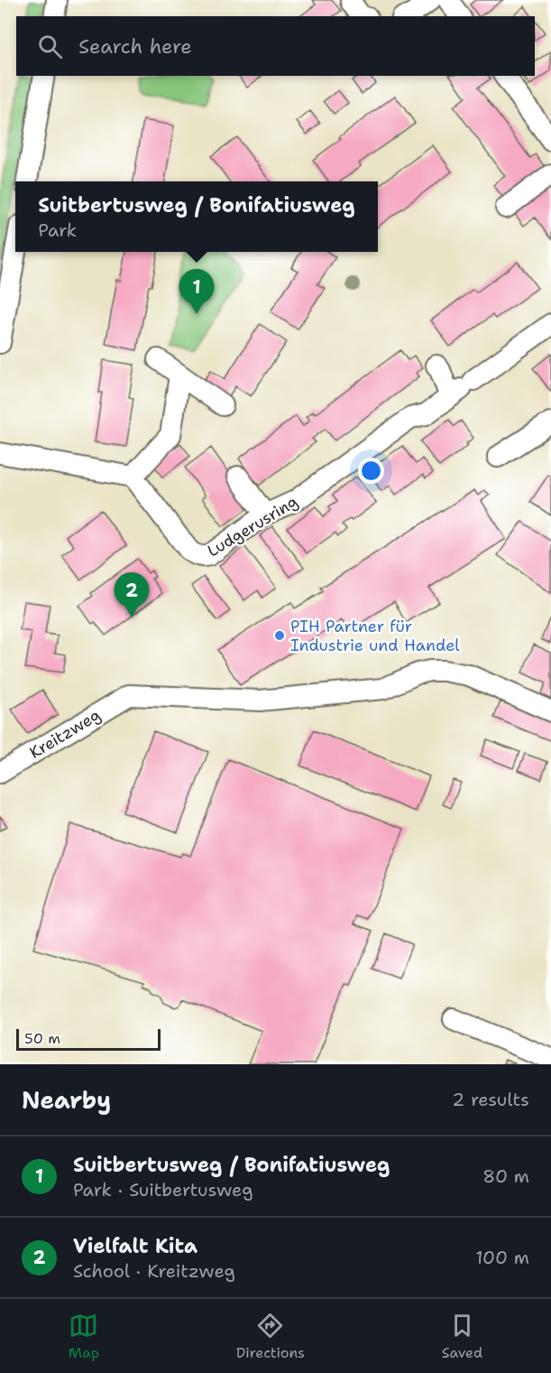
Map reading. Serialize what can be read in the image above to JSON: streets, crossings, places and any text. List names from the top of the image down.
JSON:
{
  "streets": {
    "street": ["Ludgerusring", "Kreitzweg"]
  },
  "places": ["PIH Partner für Industrie und Handel"],
  "scale_bar": "50 m",
  "page": {
    "search": "Search here",
    "popup": ["Suitbertusweg / Bonifatiusweg", "Park"],
    "pins": ["1", "2"],
    "scale": "50 m",
    "heading": ["Nearby", "2 results"],
    "list": [
      {
        "mark": "1",
        "name": "Suitbertusweg / Bonifatiusweg",
        "note": "Park · Suitbertusweg",
        "value": "80 m"
      },
      {
        "mark": "2",
        "name": "Vielfalt Kita",
        "note": "School · Kreitzweg",
        "value": "100 m"
      }
    ],
    "nav": ["Map", "Directions", "Saved"]
  }
}
